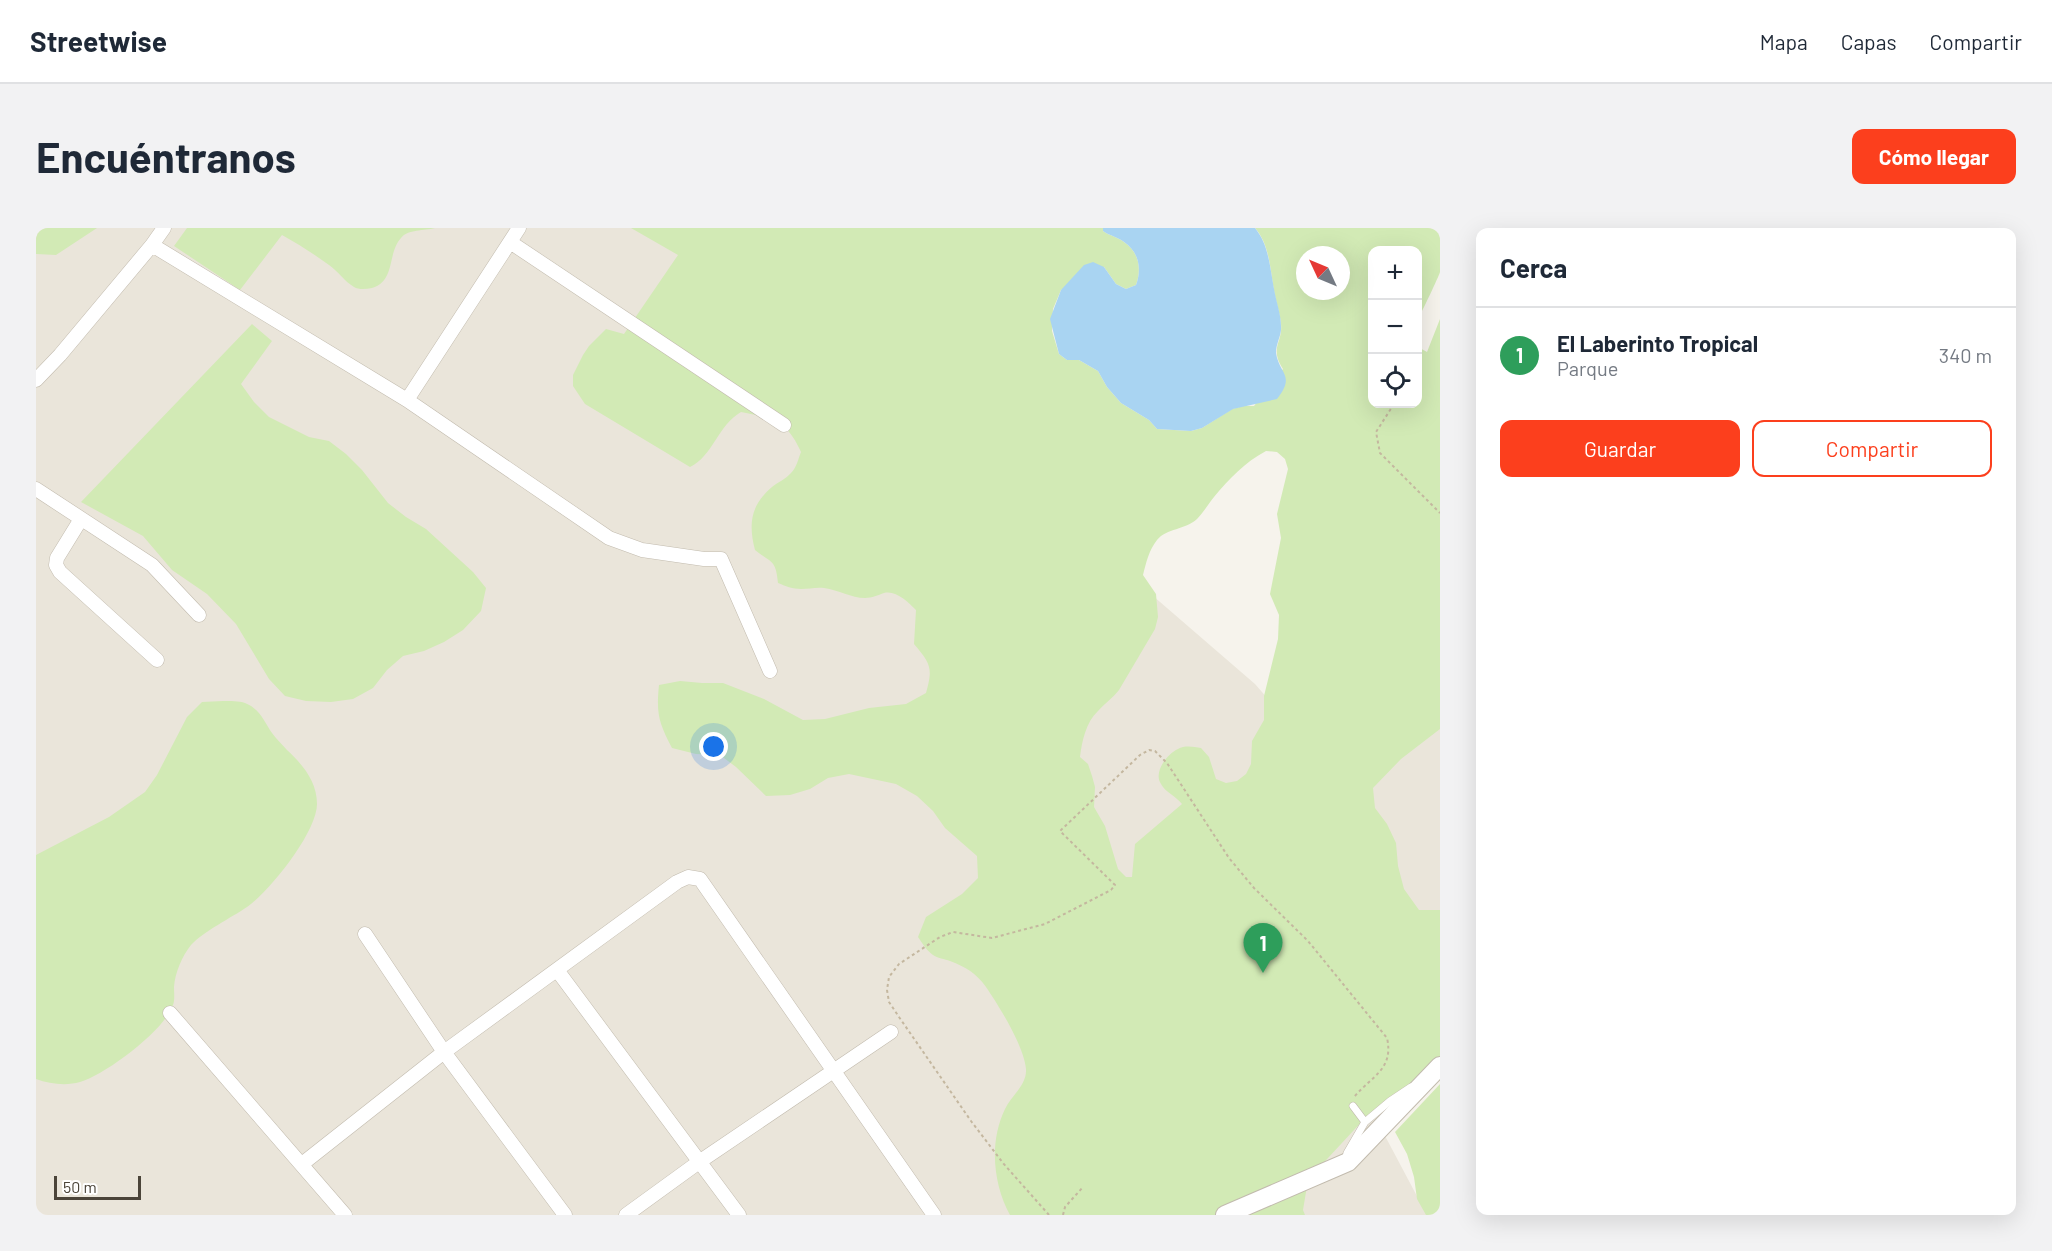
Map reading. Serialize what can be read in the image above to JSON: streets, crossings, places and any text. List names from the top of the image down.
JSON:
{
  "scale_bar": "50 m",
  "north": "top left",
  "page": {
    "header": "Streetwise",
    "nav": ["Mapa", "Capas", "Compartir"],
    "buttons": [
      "Cómo llegar",
      ["Guardar", "Compartir"]
    ],
    "title": "Encuéntranos",
    "heading": "Cerca",
    "map_buttons": ["+", "−"],
    "list": [
      {
        "mark": "1",
        "name": "El Laberinto Tropical",
        "note": "Parque",
        "value": "340 m"
      }
    ],
    "pins": "1",
    "scale": "50 m"
  }
}
